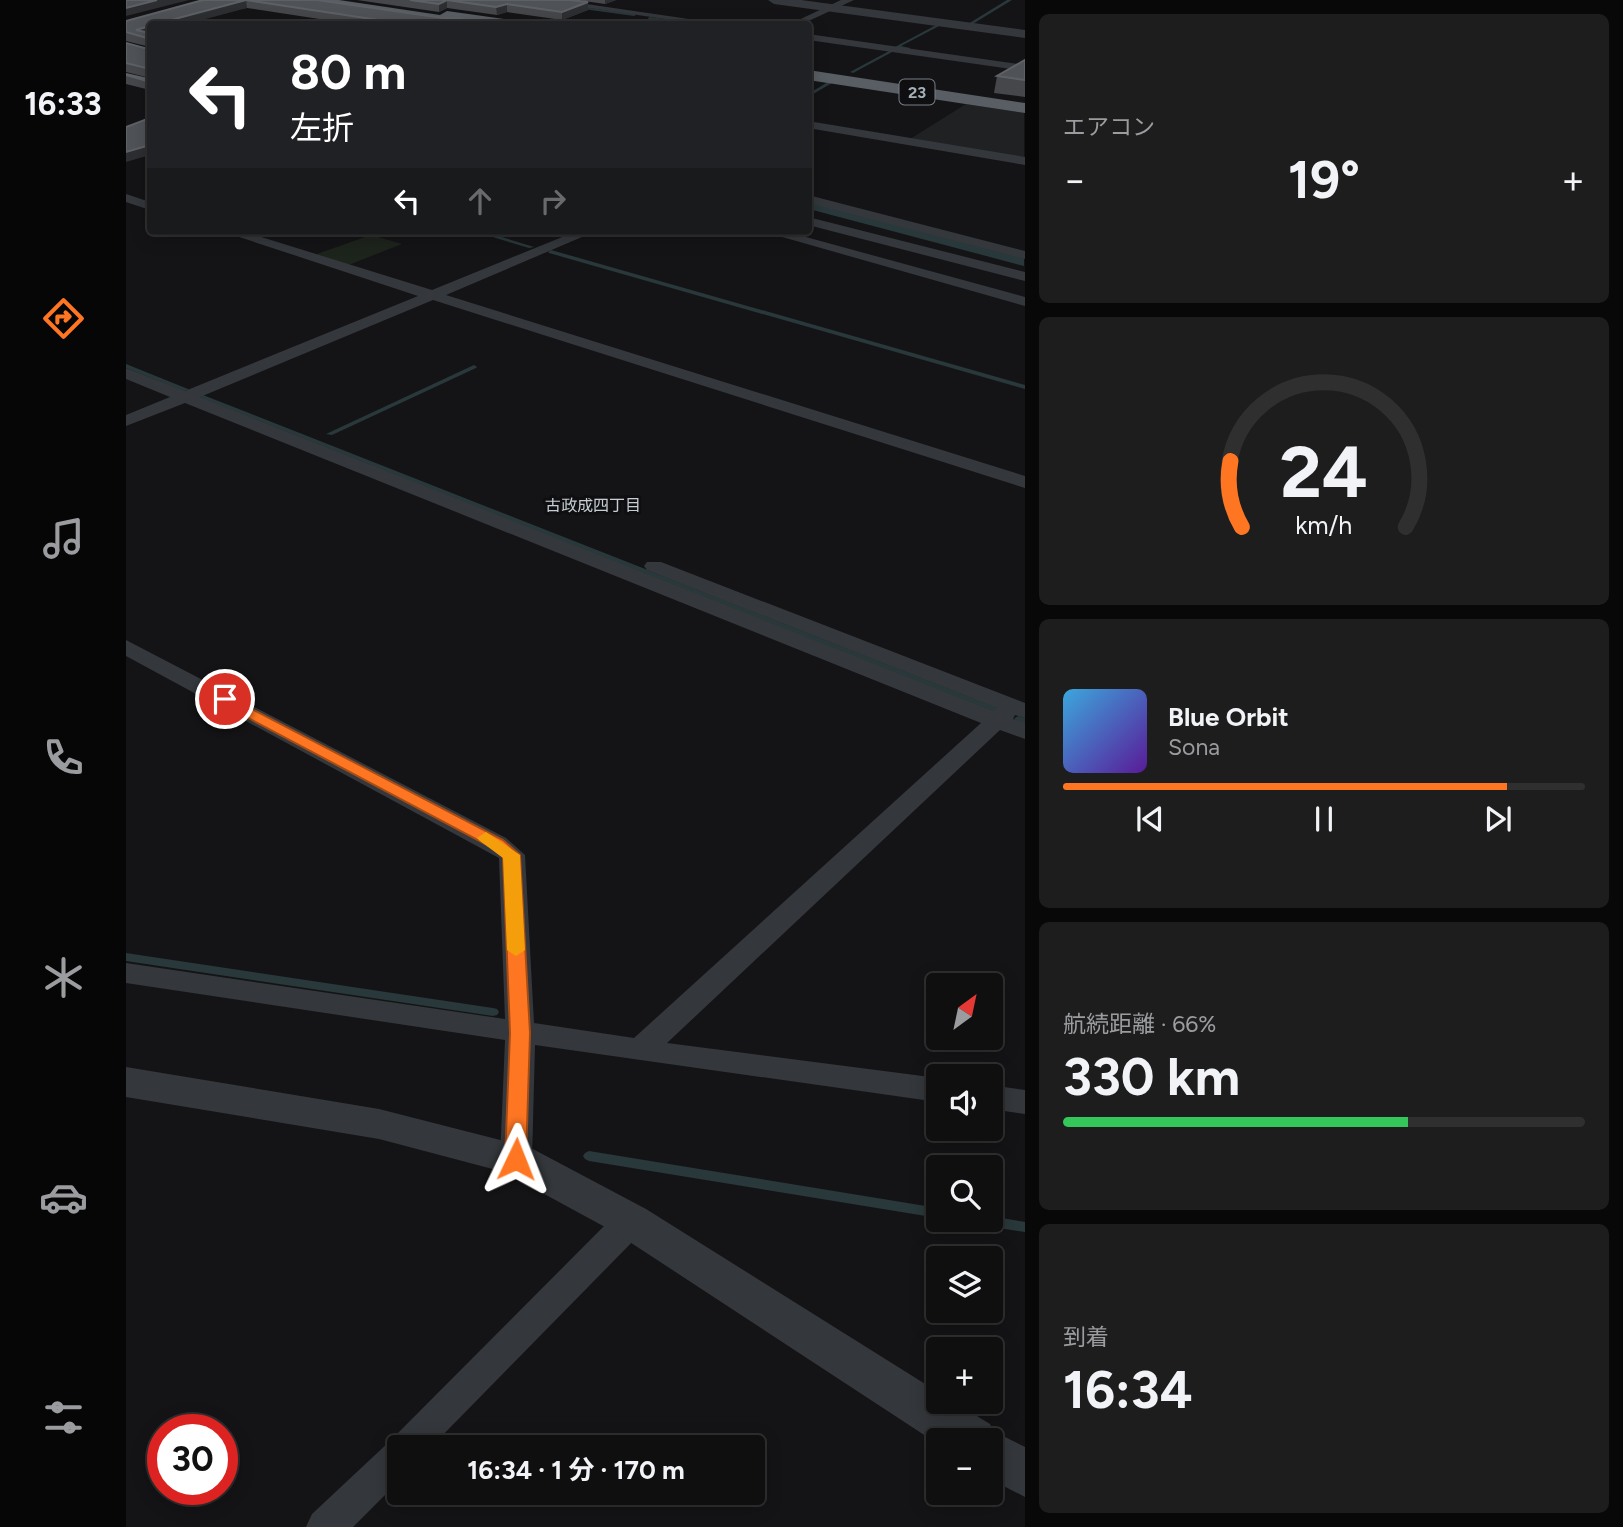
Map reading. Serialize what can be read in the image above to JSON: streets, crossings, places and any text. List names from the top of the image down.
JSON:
{
  "streets": {
    "highway": ["23"]
  },
  "districts": ["古政成四丁目"],
  "north": "top right",
  "page": {
    "tabs": "16:33",
    "tile": [
      "エアコン",
      ["航続距離 · 66%", "330 km"],
      ["到着", "16:34"]
    ],
    "turn": ["80 m", "左折"],
    "heat": ["−", "19°", "+"],
    "song": ["Blue Orbit", "Sona"],
    "map_buttons": ["+", "−"],
    "limit": "30",
    "trip": "16:34 · 1 分 · 170 m",
    "gauge": ["24", "km/h"]
  }
}
